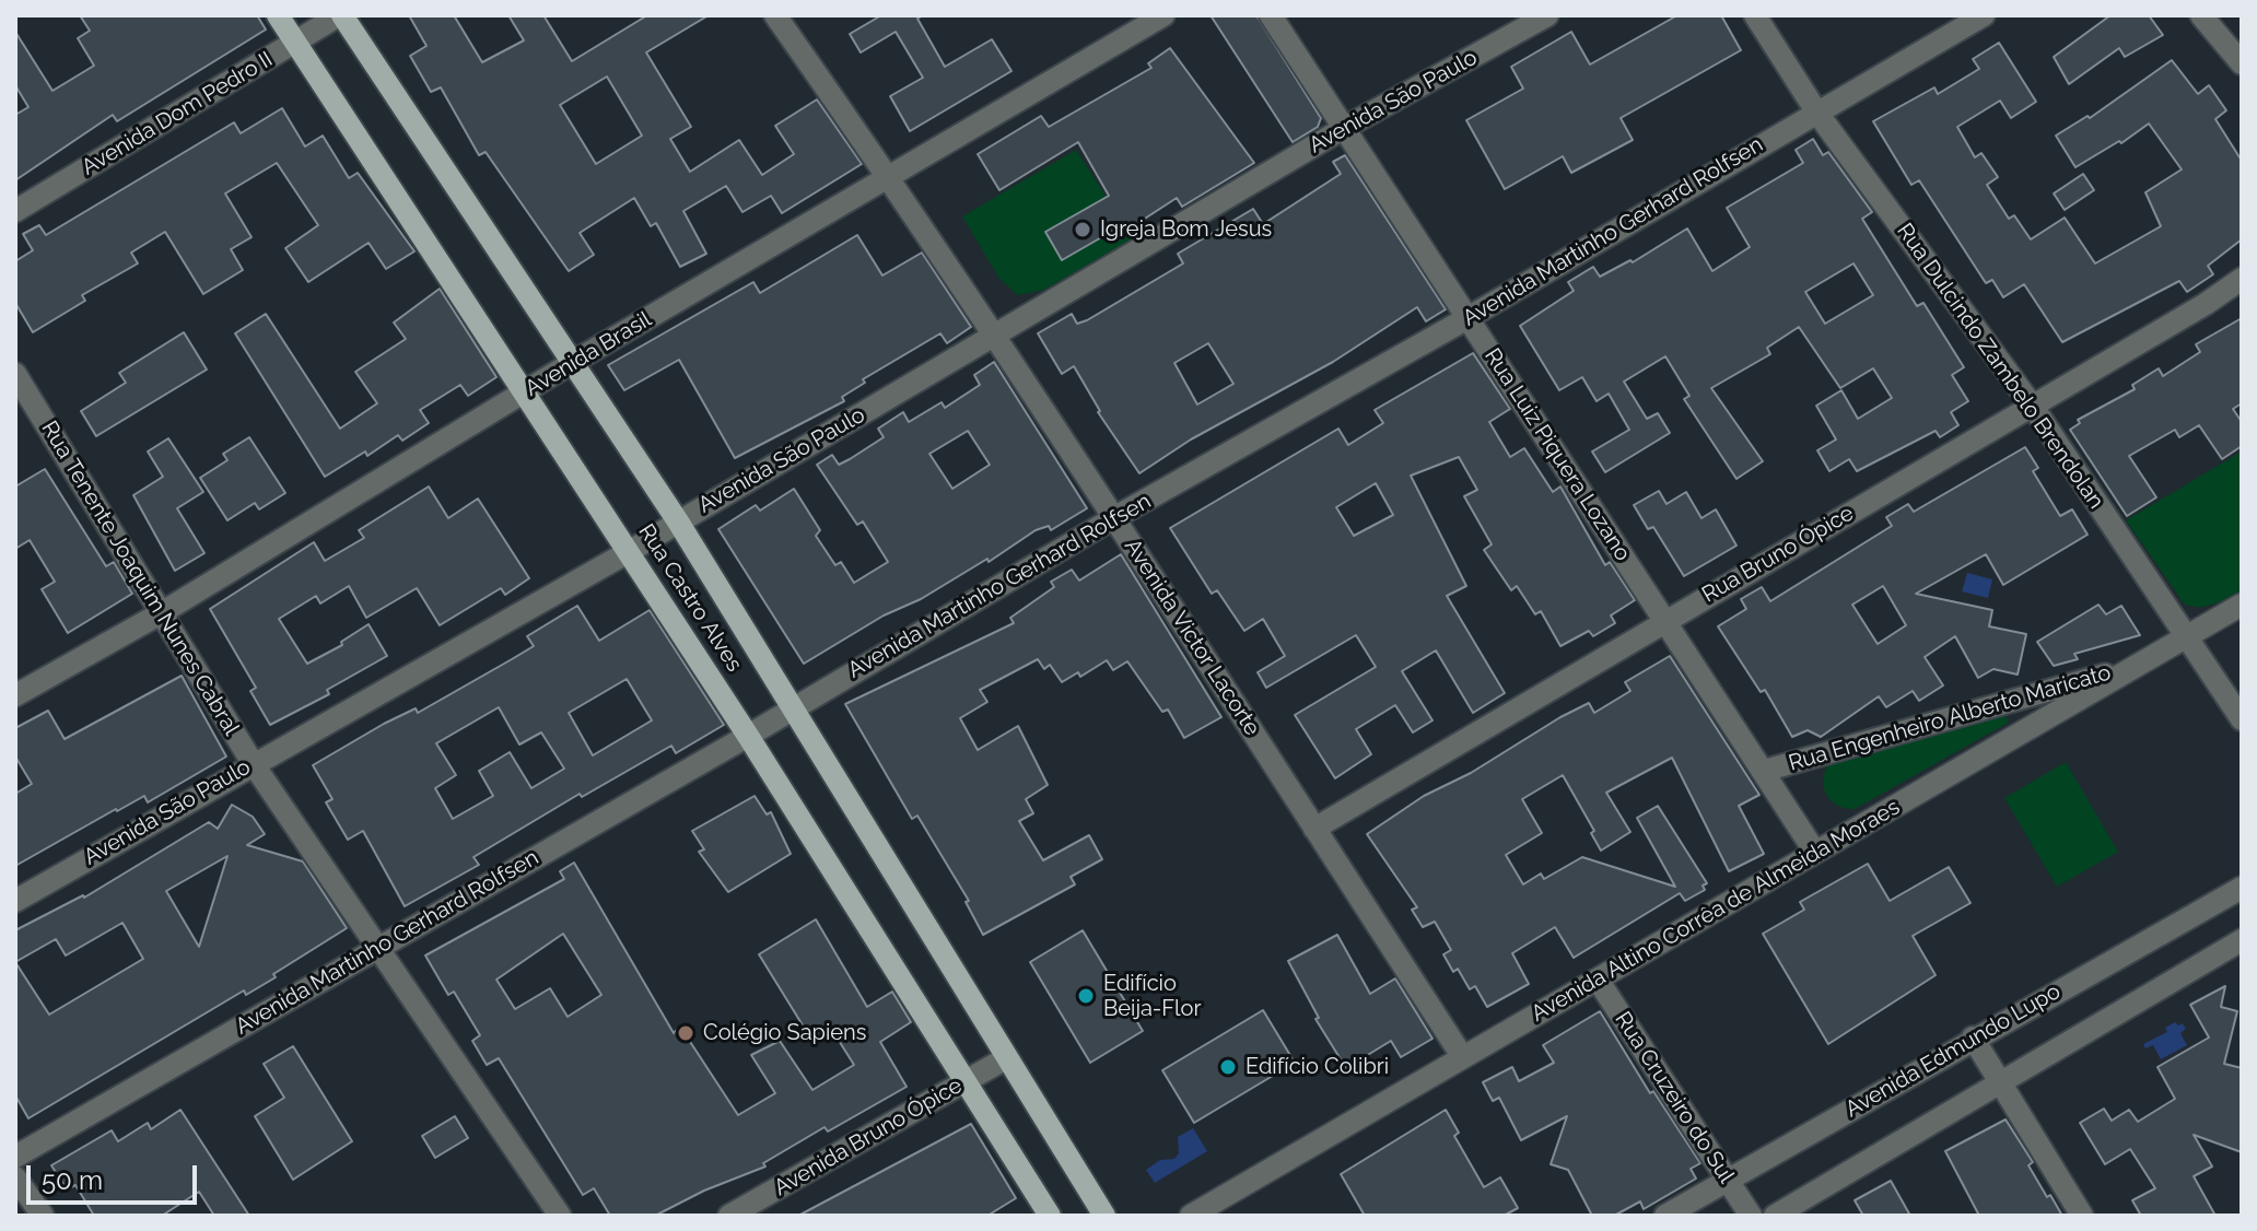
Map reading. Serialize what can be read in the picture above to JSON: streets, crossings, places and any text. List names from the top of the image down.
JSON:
{
  "streets": {
    "main road": ["Rua Castro Alves"],
    "street": [
      "Avenida São Paulo",
      "Avenida Dom Pedro II",
      "Avenida Martinho Gerhard Rolfsen",
      "Avenida Brasil",
      "Rua Dulcindo Zambelo Brendolan",
      "Rua Luiz Piquera Lozano",
      "Rua Bruno Ópice",
      "Rua Tenente Joaquim Nunes Cabral",
      "Avenida Victor Lacorte",
      "Rua Engenheiro Alberto Maricato",
      "Avenida Altino Corrêa de Almeida Moraes",
      "Avenida Edmundo Lupo",
      "Rua Cruzeiro do Sul",
      "Avenida Bruno Ópice"
    ]
  },
  "crossings": [
    ["Avenida São Paulo", "Rua Luiz Piquera Lozano"],
    ["Avenida São Paulo", "Rua Tenente Joaquim Nunes Cabral"],
    ["Avenida São Paulo", "Rua Castro Alves"],
    ["Avenida São Paulo", "Avenida Victor Lacorte"],
    ["Avenida Dom Pedro II", "Rua Castro Alves"],
    ["Avenida Martinho Gerhard Rolfsen", "Rua Dulcindo Zambelo Brendolan"],
    ["Avenida Martinho Gerhard Rolfsen", "Rua Luiz Piquera Lozano"],
    ["Avenida Martinho Gerhard Rolfsen", "Rua Tenente Joaquim Nunes Cabral"],
    ["Avenida Martinho Gerhard Rolfsen", "Rua Castro Alves"],
    ["Avenida Martinho Gerhard Rolfsen", "Avenida Victor Lacorte"],
    ["Avenida Brasil", "Rua Tenente Joaquim Nunes Cabral"],
    ["Avenida Brasil", "Rua Castro Alves"],
    ["Avenida Brasil", "Avenida Victor Lacorte"],
    ["Rua Dulcindo Zambelo Brendolan", "Rua Bruno Ópice"],
    ["Rua Dulcindo Zambelo Brendolan", "Avenida Altino Corrêa de Almeida Moraes"],
    ["Rua Luiz Piquera Lozano", "Rua Bruno Ópice"],
    ["Rua Luiz Piquera Lozano", "Rua Engenheiro Alberto Maricato"],
    ["Rua Luiz Piquera Lozano", "Avenida Altino Corrêa de Almeida Moraes"],
    ["Rua Bruno Ópice", "Avenida Victor Lacorte"],
    ["Rua Castro Alves", "Avenida Bruno Ópice"],
    ["Avenida Victor Lacorte", "Avenida Altino Corrêa de Almeida Moraes"],
    ["Rua Engenheiro Alberto Maricato", "Avenida Altino Corrêa de Almeida Moraes"],
    ["Avenida Altino Corrêa de Almeida Moraes", "Rua Cruzeiro do Sul"],
    ["Avenida Edmundo Lupo", "Rua Cruzeiro do Sul"]
  ],
  "places": [
    "Igreja Bom Jesus",
    "Edifício Beija-Flor",
    "Colégio Sapiens",
    "Edifício Colibri"
  ],
  "scale_bar": "50 m"
}
